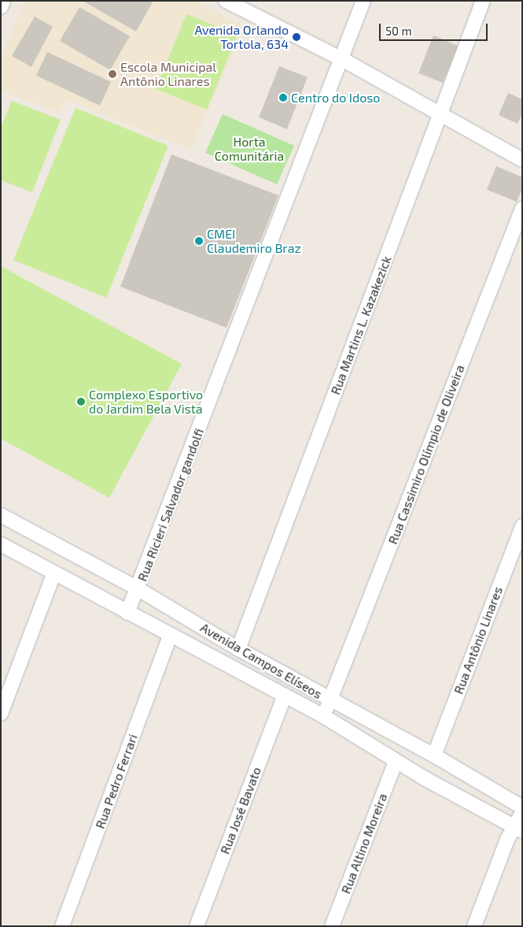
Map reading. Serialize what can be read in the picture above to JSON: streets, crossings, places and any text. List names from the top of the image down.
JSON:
{
  "streets": {
    "street": [
      "Rua Martins L. Kazakezick",
      "Rua Cassimiro Olímpio de Oliveira",
      "Rua Ricieri Salvador gandolfi",
      "Rua Antônio Linares",
      "Avenida Campos Elíseos",
      "Rua Pedro Ferrari",
      "Rua José Bavato",
      "Rua Altino Moreira"
    ]
  },
  "crossings": [
    ["Rua Martins L. Kazakezick", "Avenida Campos Elíseos"],
    ["Rua Cassimiro Olímpio de Oliveira", "Avenida Campos Elíseos"],
    ["Rua Ricieri Salvador gandolfi", "Avenida Campos Elíseos"],
    ["Rua Antônio Linares", "Avenida Campos Elíseos"],
    ["Avenida Campos Elíseos", "Rua Pedro Ferrari"],
    ["Avenida Campos Elíseos", "Rua José Bavato"],
    ["Avenida Campos Elíseos", "Rua Altino Moreira"]
  ],
  "parks": ["Horta Comunitária"],
  "places": [
    "Avenida Orlando Tortola, 634",
    "Escola Municipal Antônio Linares",
    "Centro do Idoso",
    "CMEI Claudemiro Braz",
    "Complexo Esportivo do Jardim Bela Vista"
  ],
  "scale_bar": "50 m"
}
